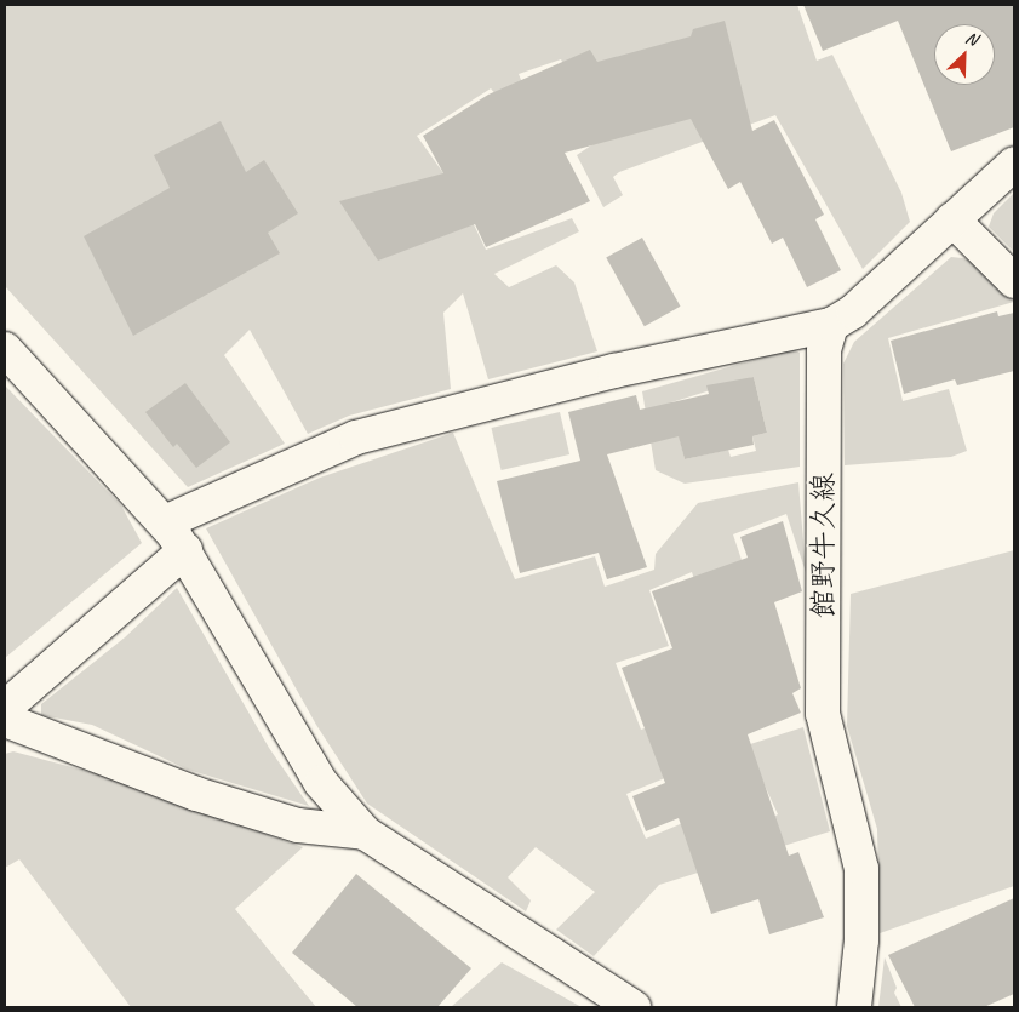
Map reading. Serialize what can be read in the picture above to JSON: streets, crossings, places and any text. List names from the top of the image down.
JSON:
{
  "streets": {
    "street": ["館野牛久線"]
  },
  "north": "top right"
}
